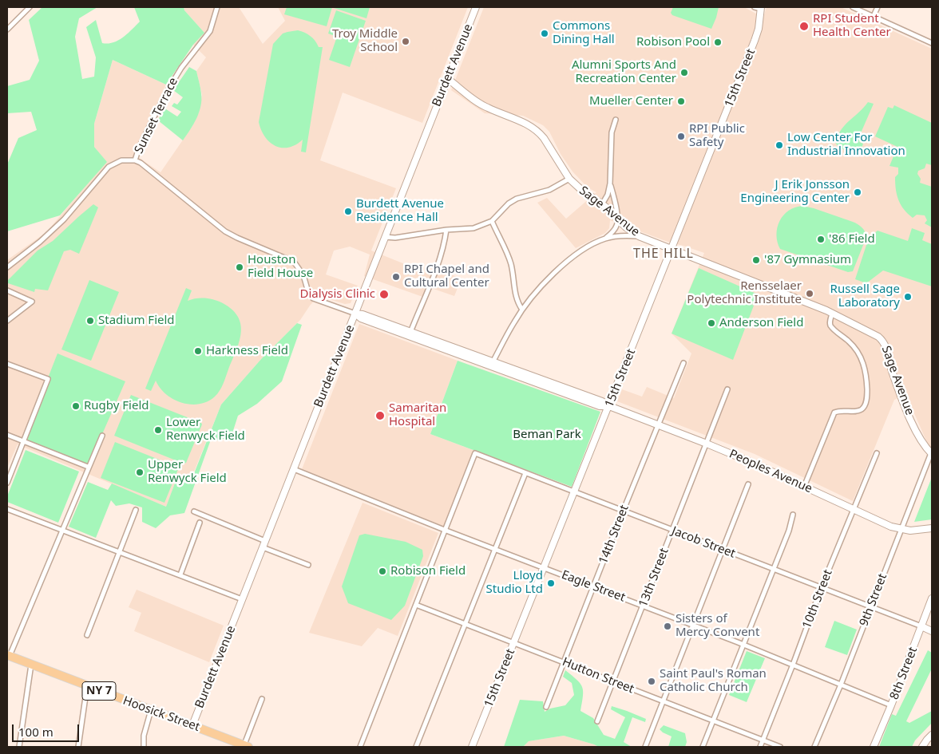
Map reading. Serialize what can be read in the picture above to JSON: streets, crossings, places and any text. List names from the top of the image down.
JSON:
{
  "streets": {
    "highway": ["NY 7", "Hoosick Street"],
    "street": [
      "Burdett Avenue",
      "15th Street",
      "Sunset Terrace",
      "Sage Avenue",
      "Peoples Avenue",
      "14th Street",
      "Jacob Street",
      "13th Street",
      "Eagle Street",
      "10th Street",
      "9th Street",
      "8th Street",
      "Hutton Street"
    ]
  },
  "crossings": [
    ["Burdett Avenue", "Sage Avenue"],
    ["Burdett Avenue", "Peoples Avenue"],
    ["Burdett Avenue", "Eagle Street"],
    ["Burdett Avenue", "Hoosick Street"],
    ["15th Street", "Sage Avenue"],
    ["15th Street", "Peoples Avenue"],
    ["15th Street", "Jacob Street"],
    ["15th Street", "Eagle Street"],
    ["15th Street", "Hutton Street"],
    ["Sunset Terrace", "Peoples Avenue"],
    ["Sage Avenue", "9th Street"],
    ["Peoples Avenue", "14th Street"],
    ["Peoples Avenue", "13th Street"],
    ["Peoples Avenue", "10th Street"],
    ["Peoples Avenue", "9th Street"],
    ["14th Street", "Jacob Street"],
    ["14th Street", "Eagle Street"],
    ["14th Street", "Hutton Street"],
    ["Jacob Street", "13th Street"],
    ["Jacob Street", "Eagle Street"],
    ["Jacob Street", "10th Street"],
    ["Jacob Street", "9th Street"],
    ["Jacob Street", "8th Street"],
    ["13th Street", "Eagle Street"],
    ["13th Street", "Hutton Street"],
    ["Eagle Street", "10th Street"],
    ["Eagle Street", "9th Street"],
    ["Eagle Street", "8th Street"],
    ["10th Street", "Hutton Street"]
  ],
  "districts": ["THE HILL"],
  "parks": ["Beman Park"],
  "places": [
    "RPI Student Health Center",
    "Commons Dining Hall",
    "Troy Middle School",
    "Robison Pool",
    "Alumni Sports And Recreation Center",
    "Mueller Center",
    "RPI Public Safety",
    "Low Center For Industrial Innovation",
    "J Erik Jonsson Engineering Center",
    "Burdett Avenue Residence Hall",
    "'86 Field",
    "'87 Gymnasium",
    "Houston Field House",
    "RPI Chapel and Cultural Center",
    "Rensselaer Polytechnic Institute",
    "Dialysis Clinic",
    "Russell Sage Laboratory",
    "Stadium Field",
    "Anderson Field",
    "Harkness Field",
    "Rugby Field",
    "Samaritan Hospital",
    "Lower Renwyck Field",
    "Upper Renwyck Field",
    "Robison Field",
    "Lloyd Studio Ltd",
    "Sisters of Mercy Convent",
    "Saint Paul's Roman Catholic Church"
  ],
  "scale_bar": "100 m"
}
